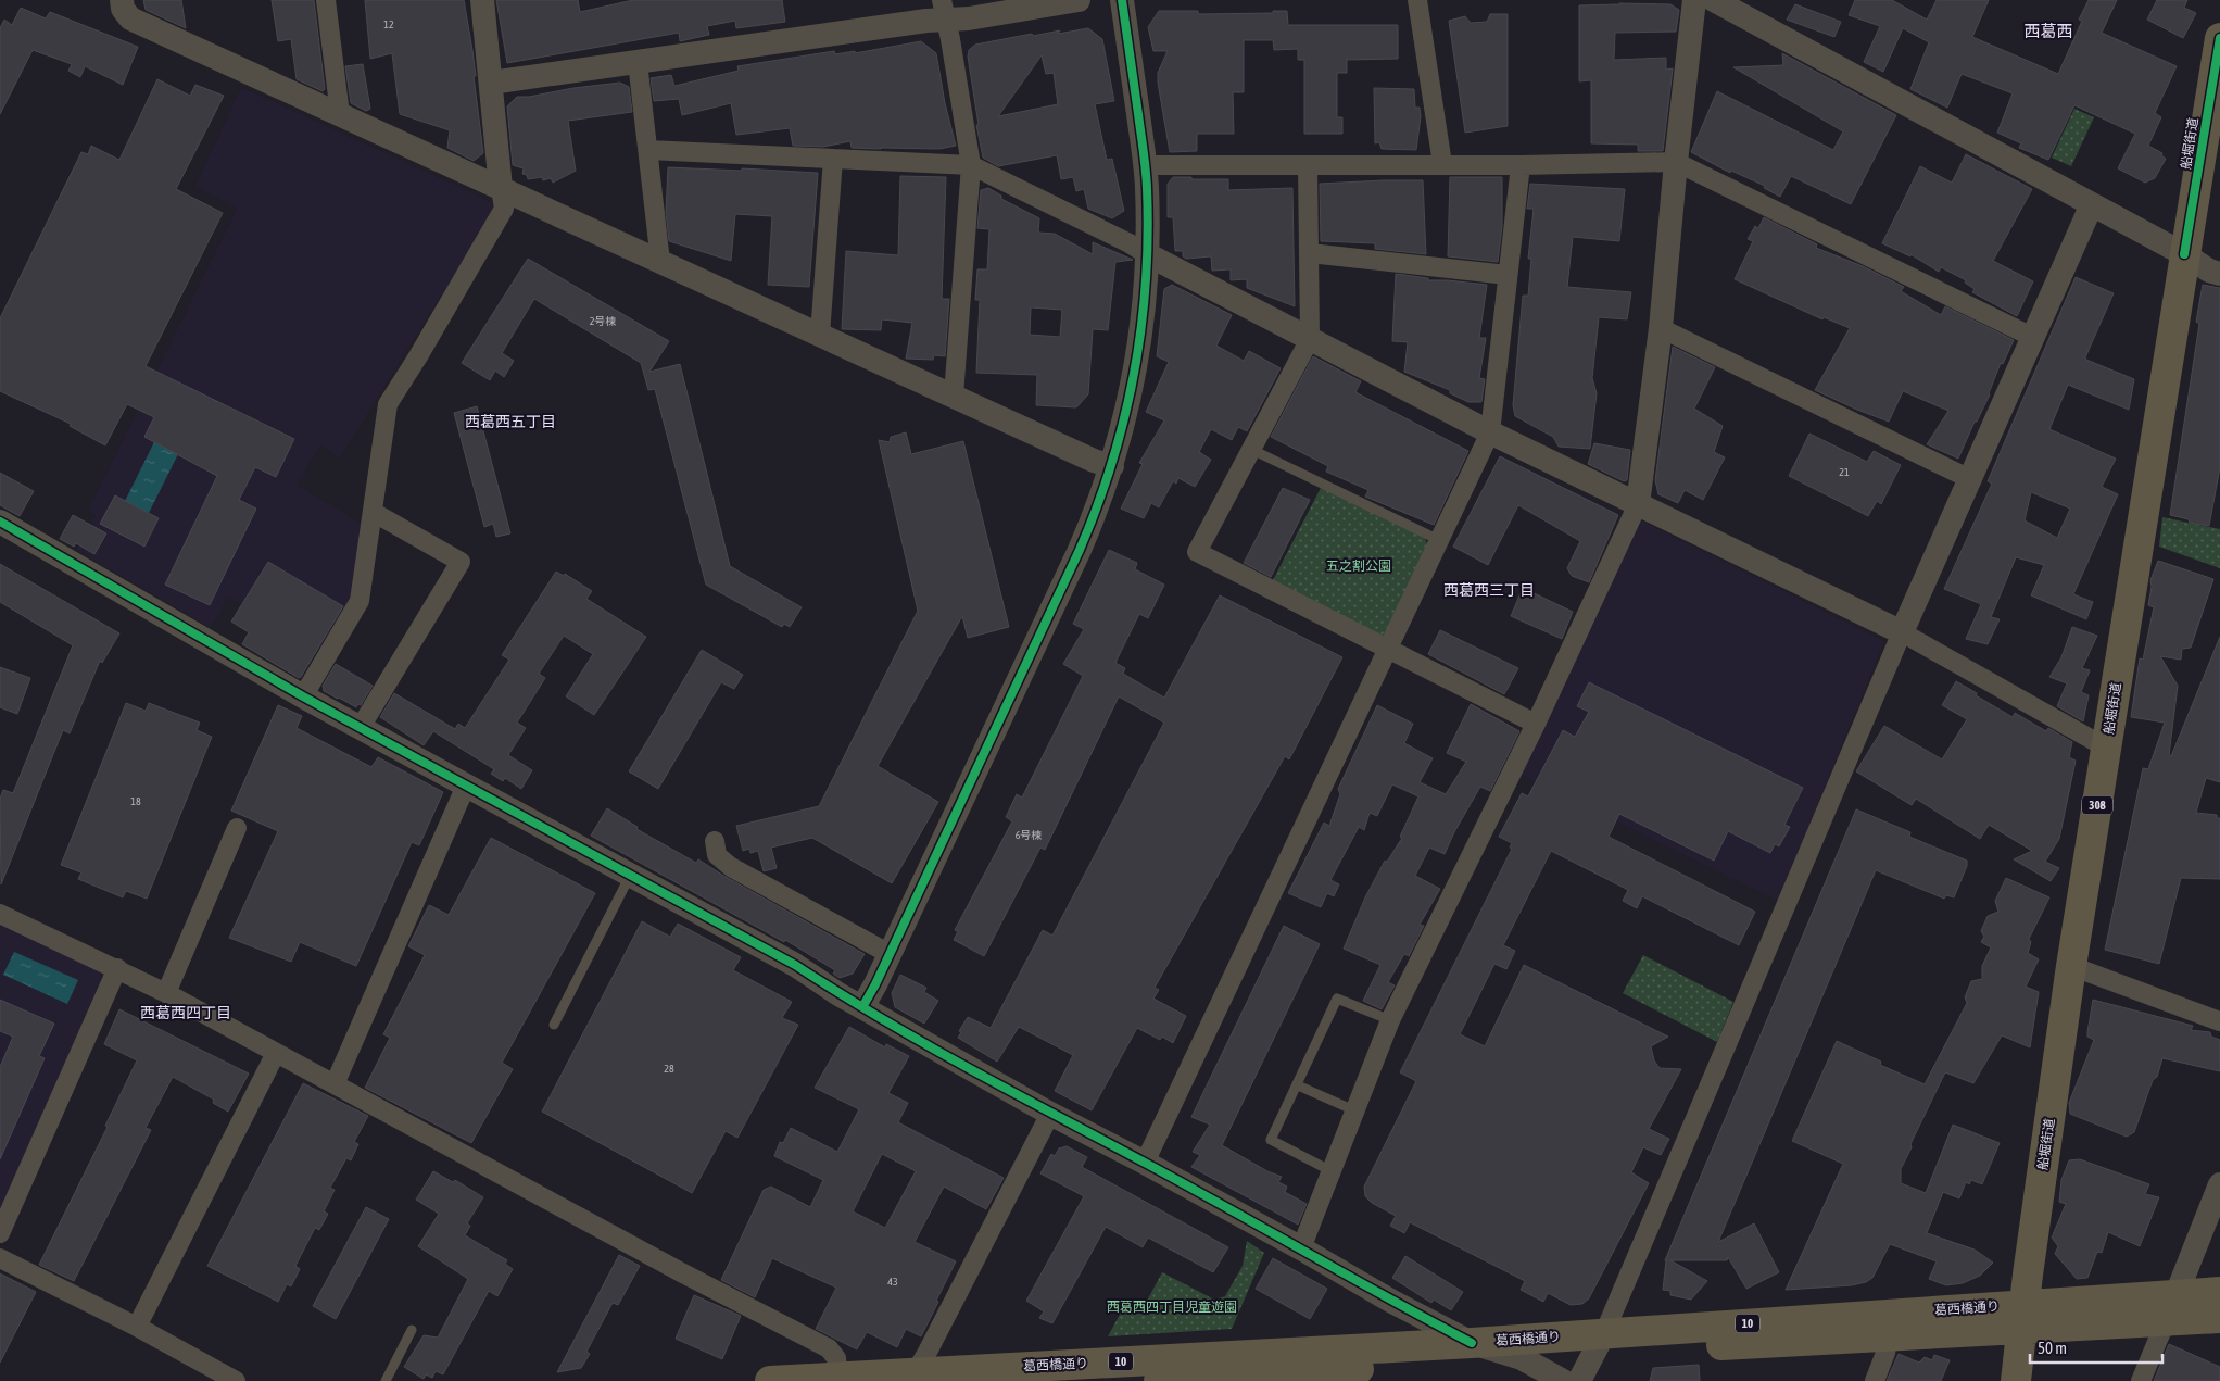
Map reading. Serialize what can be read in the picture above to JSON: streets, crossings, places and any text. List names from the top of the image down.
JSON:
{
  "streets": {
    "main road": [
      "船堀街道",
      "308",
      "葛西橋通り",
      "10"
    ]
  },
  "crossings": [
    ["船堀街道", "葛西橋通り"]
  ],
  "districts": [
    "西葛西",
    "西葛西五丁目",
    "西葛西三丁目",
    "西葛西四丁目"
  ],
  "parks": ["五之割公園", "西葛西四丁目児童遊園"],
  "house_numbers": [
    "12",
    "2号棟",
    "21",
    "18",
    "6号棟",
    "28",
    "43"
  ],
  "scale_bar": "50 m"
}
